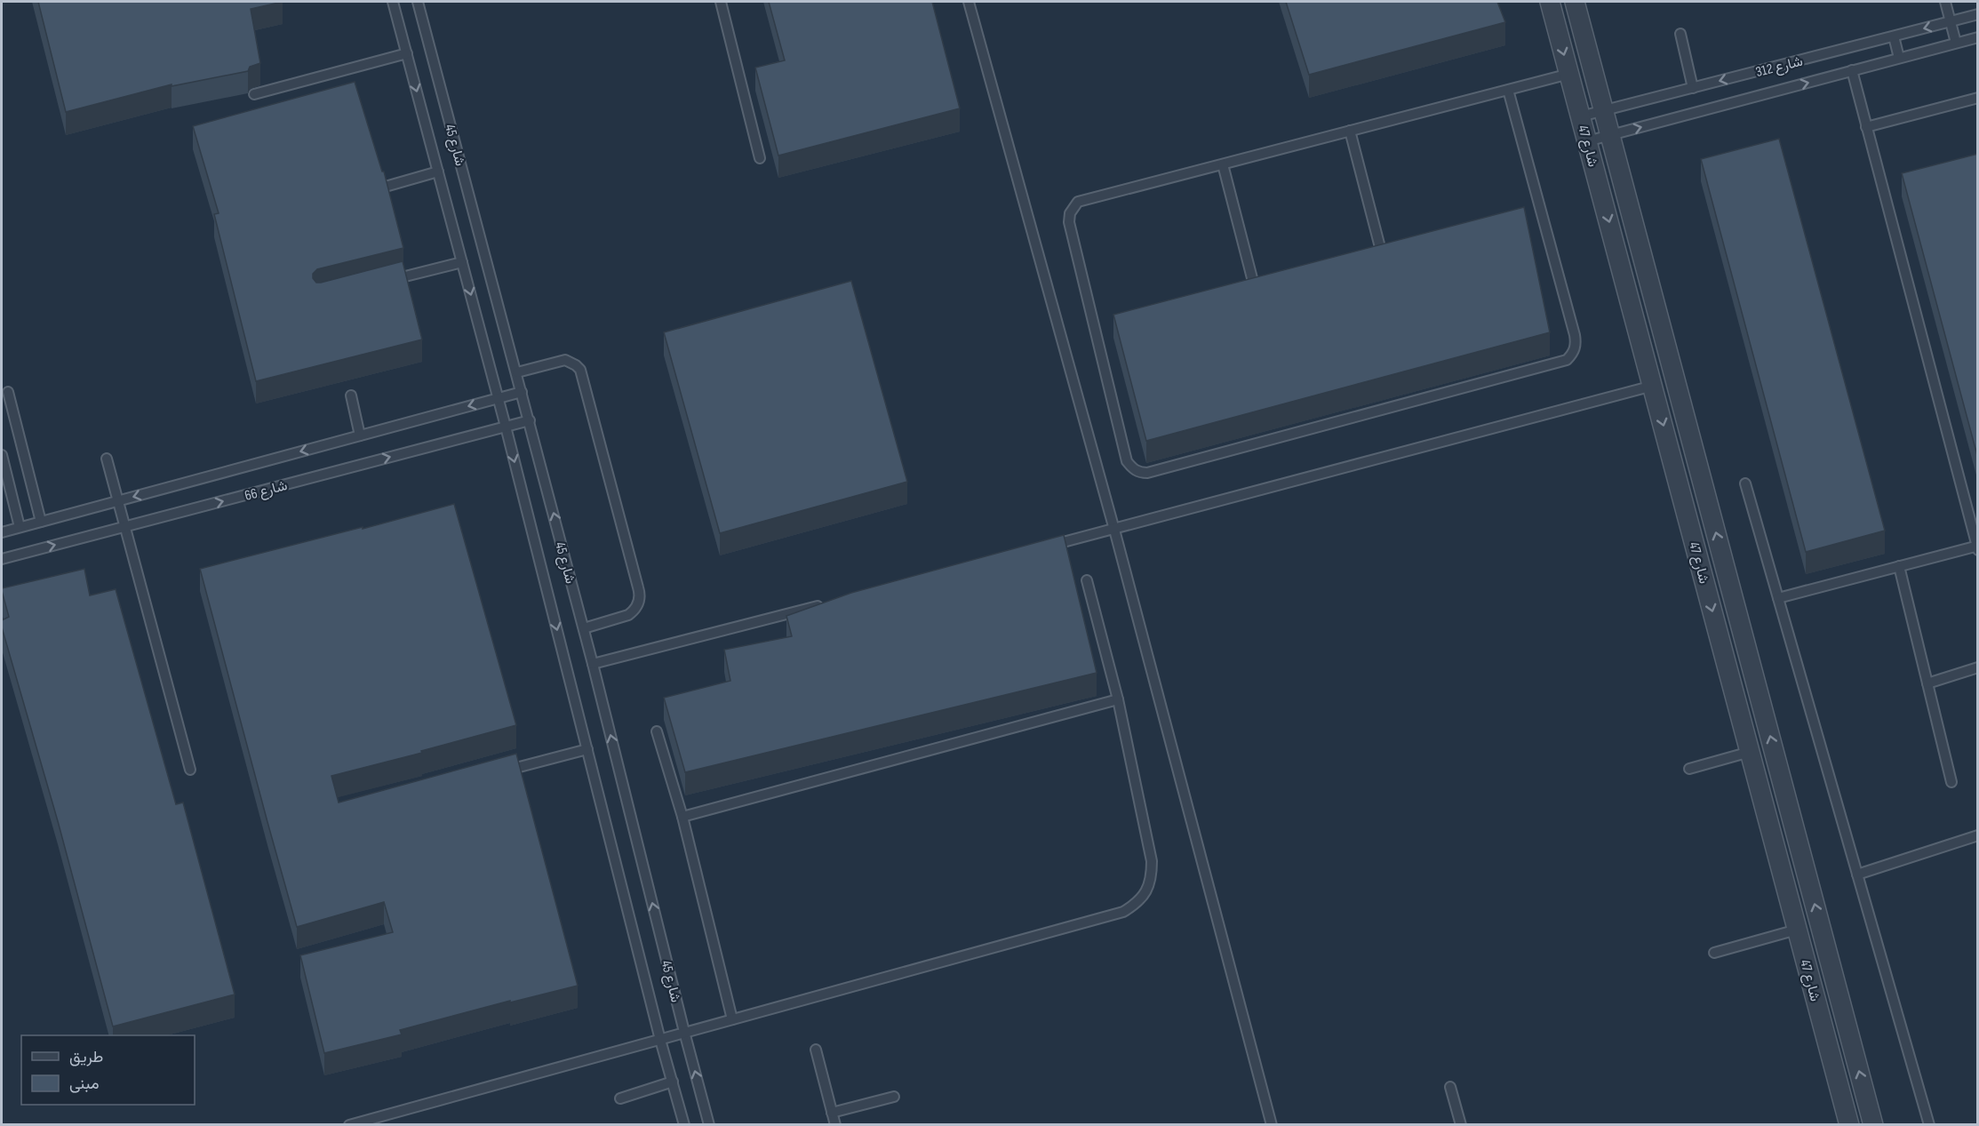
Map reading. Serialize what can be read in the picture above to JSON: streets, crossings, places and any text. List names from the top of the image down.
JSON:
{
  "streets": {
    "street": ["شارع 47"],
    "lane": ["شارع 312", "شارع 45", "شارع 66"]
  },
  "crossings": [
    ["شارع 312", "شارع 47"],
    ["شارع 45", "شارع 66"]
  ],
  "legend": ["طريق", "مبنى"]
}
